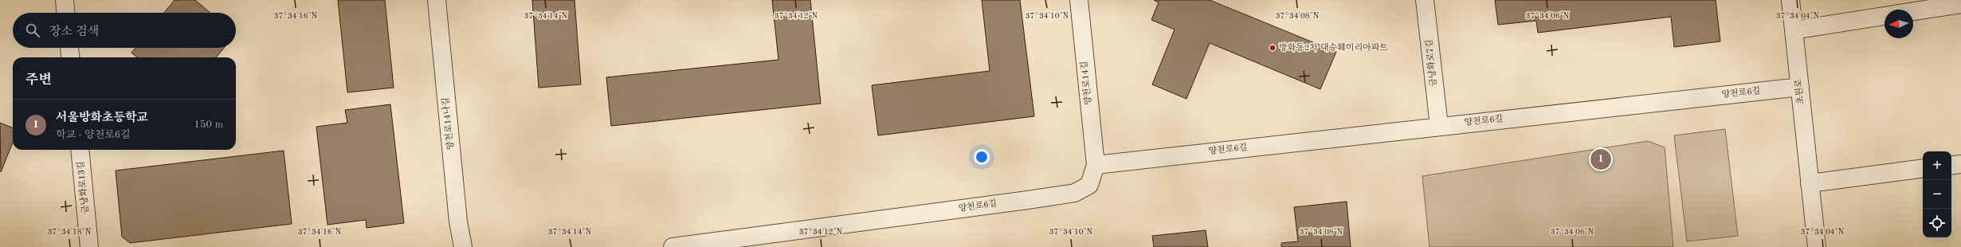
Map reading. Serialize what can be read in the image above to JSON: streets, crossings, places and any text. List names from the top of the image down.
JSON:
{
  "streets": {
    "street": [
      "금낭화로7길",
      "양천로14길",
      "초원로",
      "양천로6길",
      "양천로14나길",
      "금낭화로13길"
    ]
  },
  "crossings": [
    ["금낭화로7길", "양천로6길"],
    ["양천로14길", "양천로6길"],
    ["초원로", "양천로6길"]
  ],
  "places": ["방화동2차 태승훼미리아파트"],
  "north": "left",
  "page": {
    "search": "장소 검색",
    "heading": "주변",
    "list": [
      {
        "mark": "1",
        "name": "서울방화초등학교",
        "note": "학교 · 양천로6길",
        "value": "150 m"
      }
    ],
    "pins": "1",
    "map_buttons": ["+", "−"]
  },
  "coordinates": [
    "37°34'16\"N",
    "37°34'14\"N",
    "37°34'12\"N",
    "37°34'10\"N",
    "37°34'08\"N",
    "37°34'06\"N",
    "37°34'04\"N",
    "37°34'18\"N"
  ]
}
